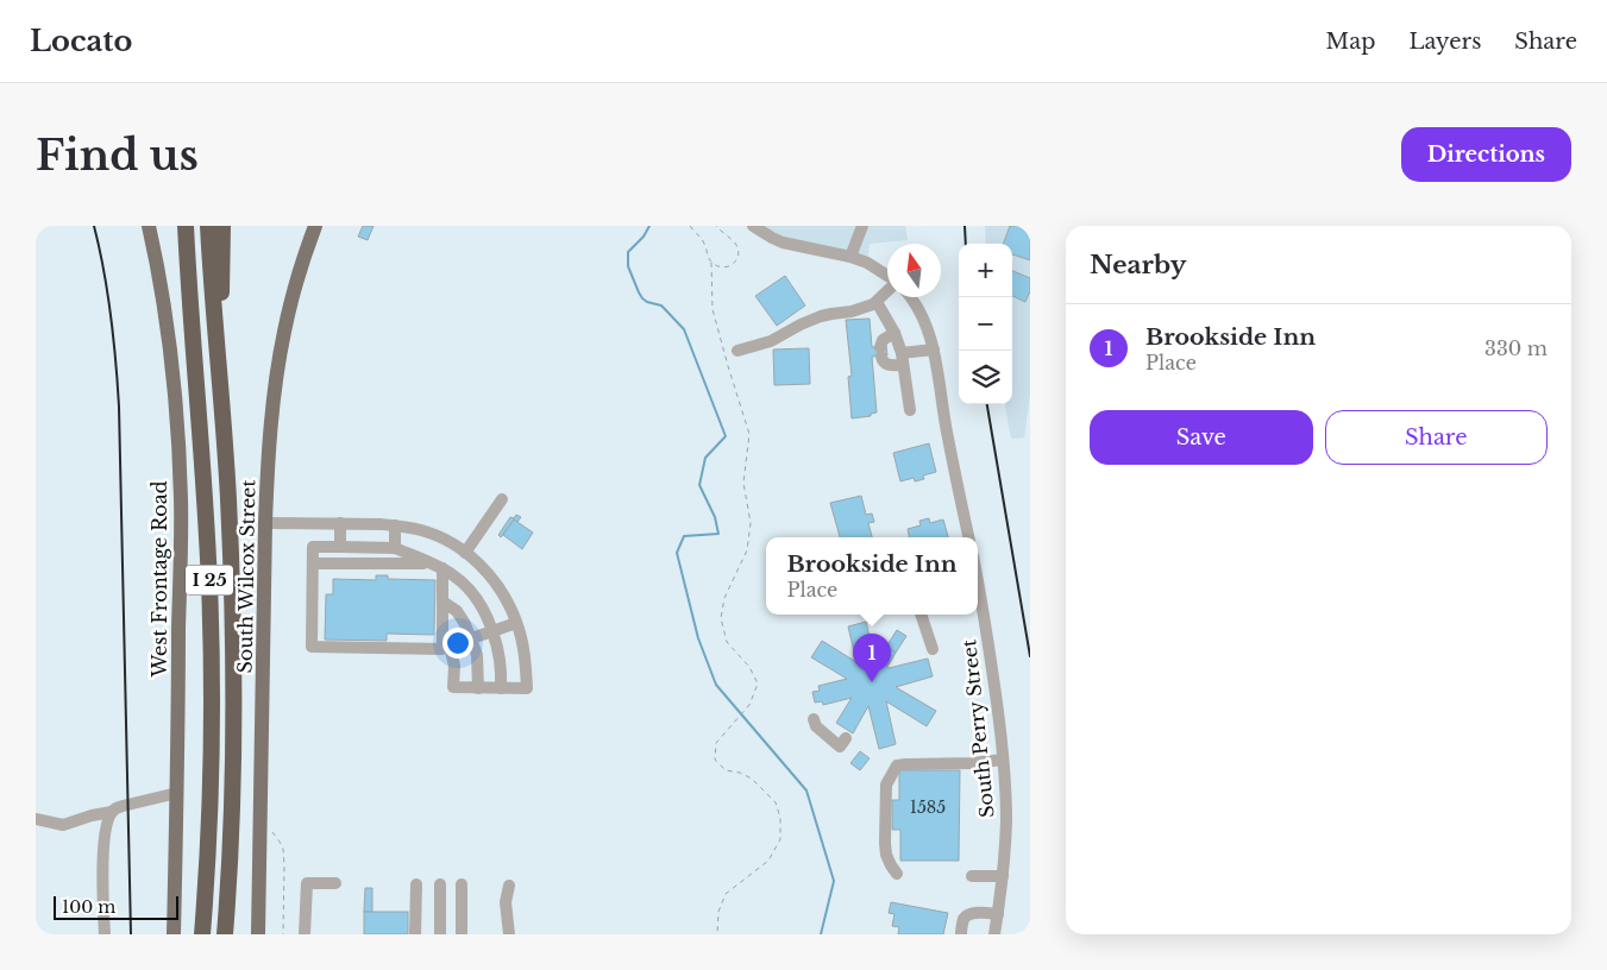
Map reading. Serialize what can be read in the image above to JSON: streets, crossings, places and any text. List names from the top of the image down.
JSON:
{
  "streets": {
    "highway": ["I 25"],
    "main road": ["South Wilcox Street", "West Frontage Road"],
    "street": ["South Perry Street"]
  },
  "house_numbers": ["1585"],
  "scale_bar": "100 m",
  "north": "top",
  "page": {
    "header": "Locato",
    "nav": ["Map", "Layers", "Share"],
    "buttons": [
      "Directions",
      ["Save", "Share"]
    ],
    "title": "Find us",
    "heading": "Nearby",
    "map_buttons": ["+", "−"],
    "list": [
      {
        "mark": "1",
        "name": "Brookside Inn",
        "note": "Place",
        "value": "330 m"
      }
    ],
    "popup": ["Brookside Inn", "Place"],
    "pins": "1",
    "scale": "100 m"
  }
}
